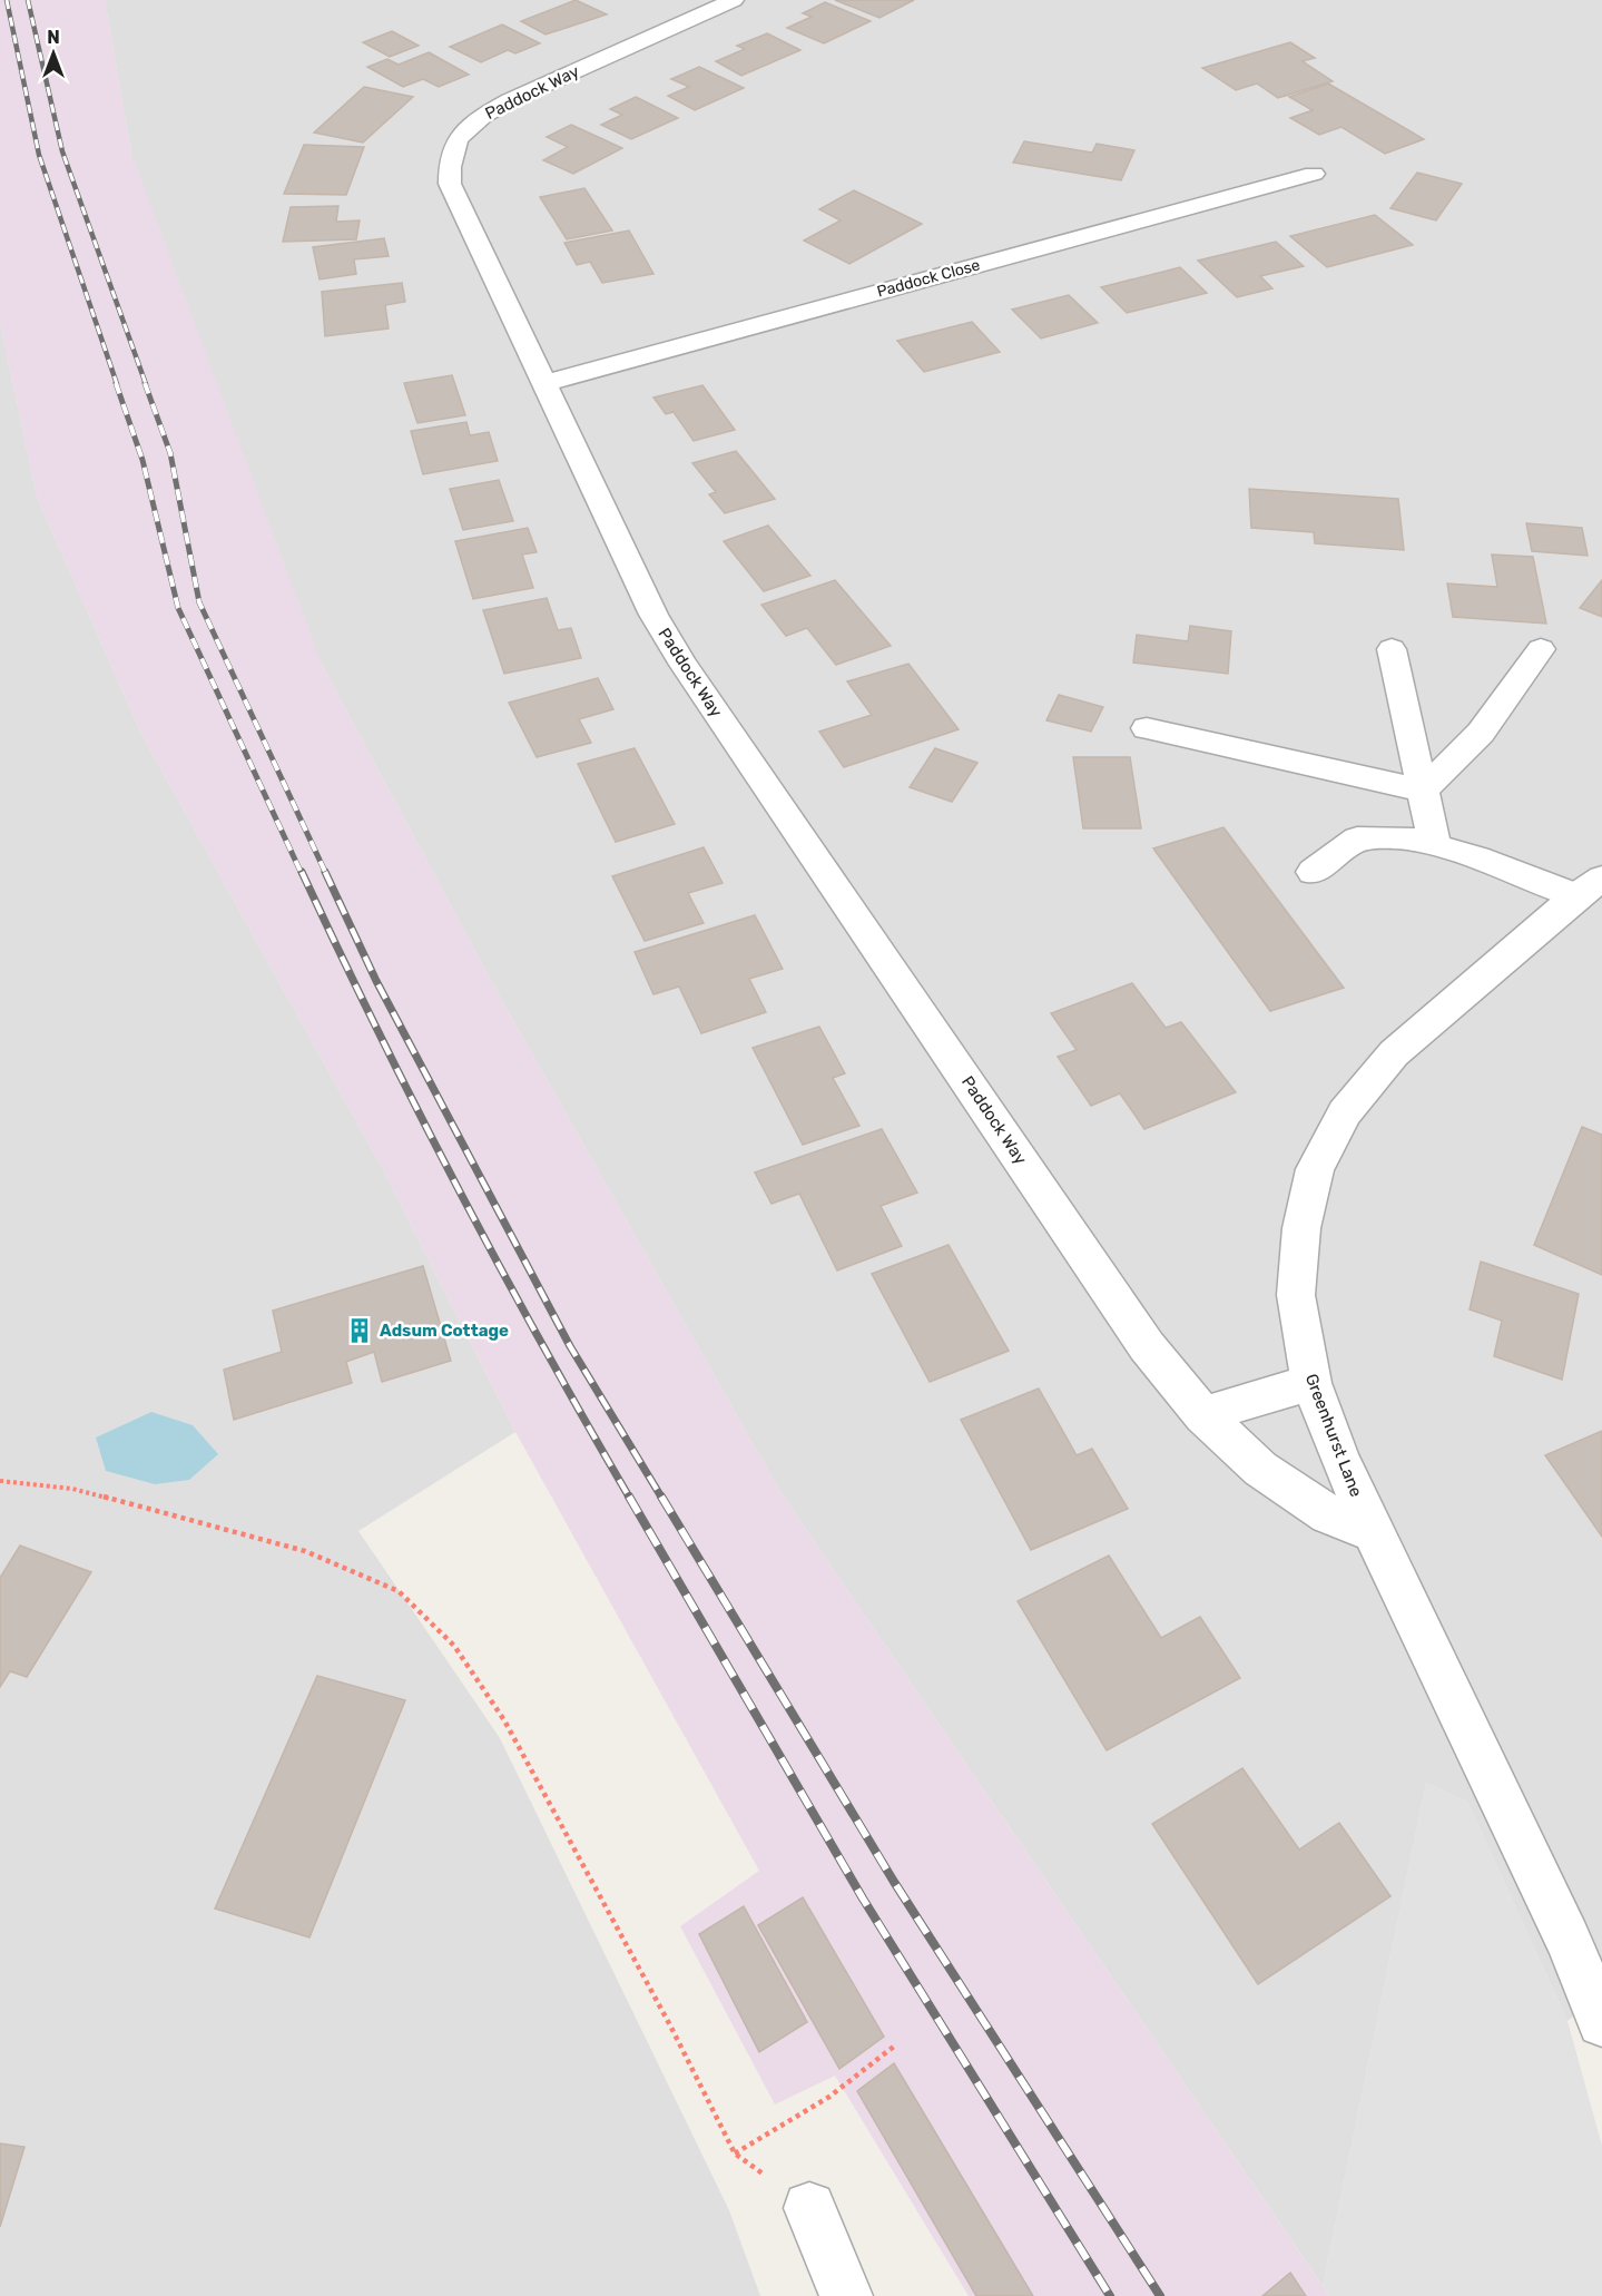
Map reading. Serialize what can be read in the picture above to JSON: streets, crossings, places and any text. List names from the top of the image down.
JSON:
{
  "streets": {
    "street": ["Paddock Way", "Paddock Close", "Greenhurst Lane"]
  },
  "crossings": [
    ["Paddock Way", "Paddock Close"],
    ["Paddock Way", "Greenhurst Lane"]
  ],
  "places": {
    "building": ["Adsum Cottage"]
  },
  "north": "top"
}
